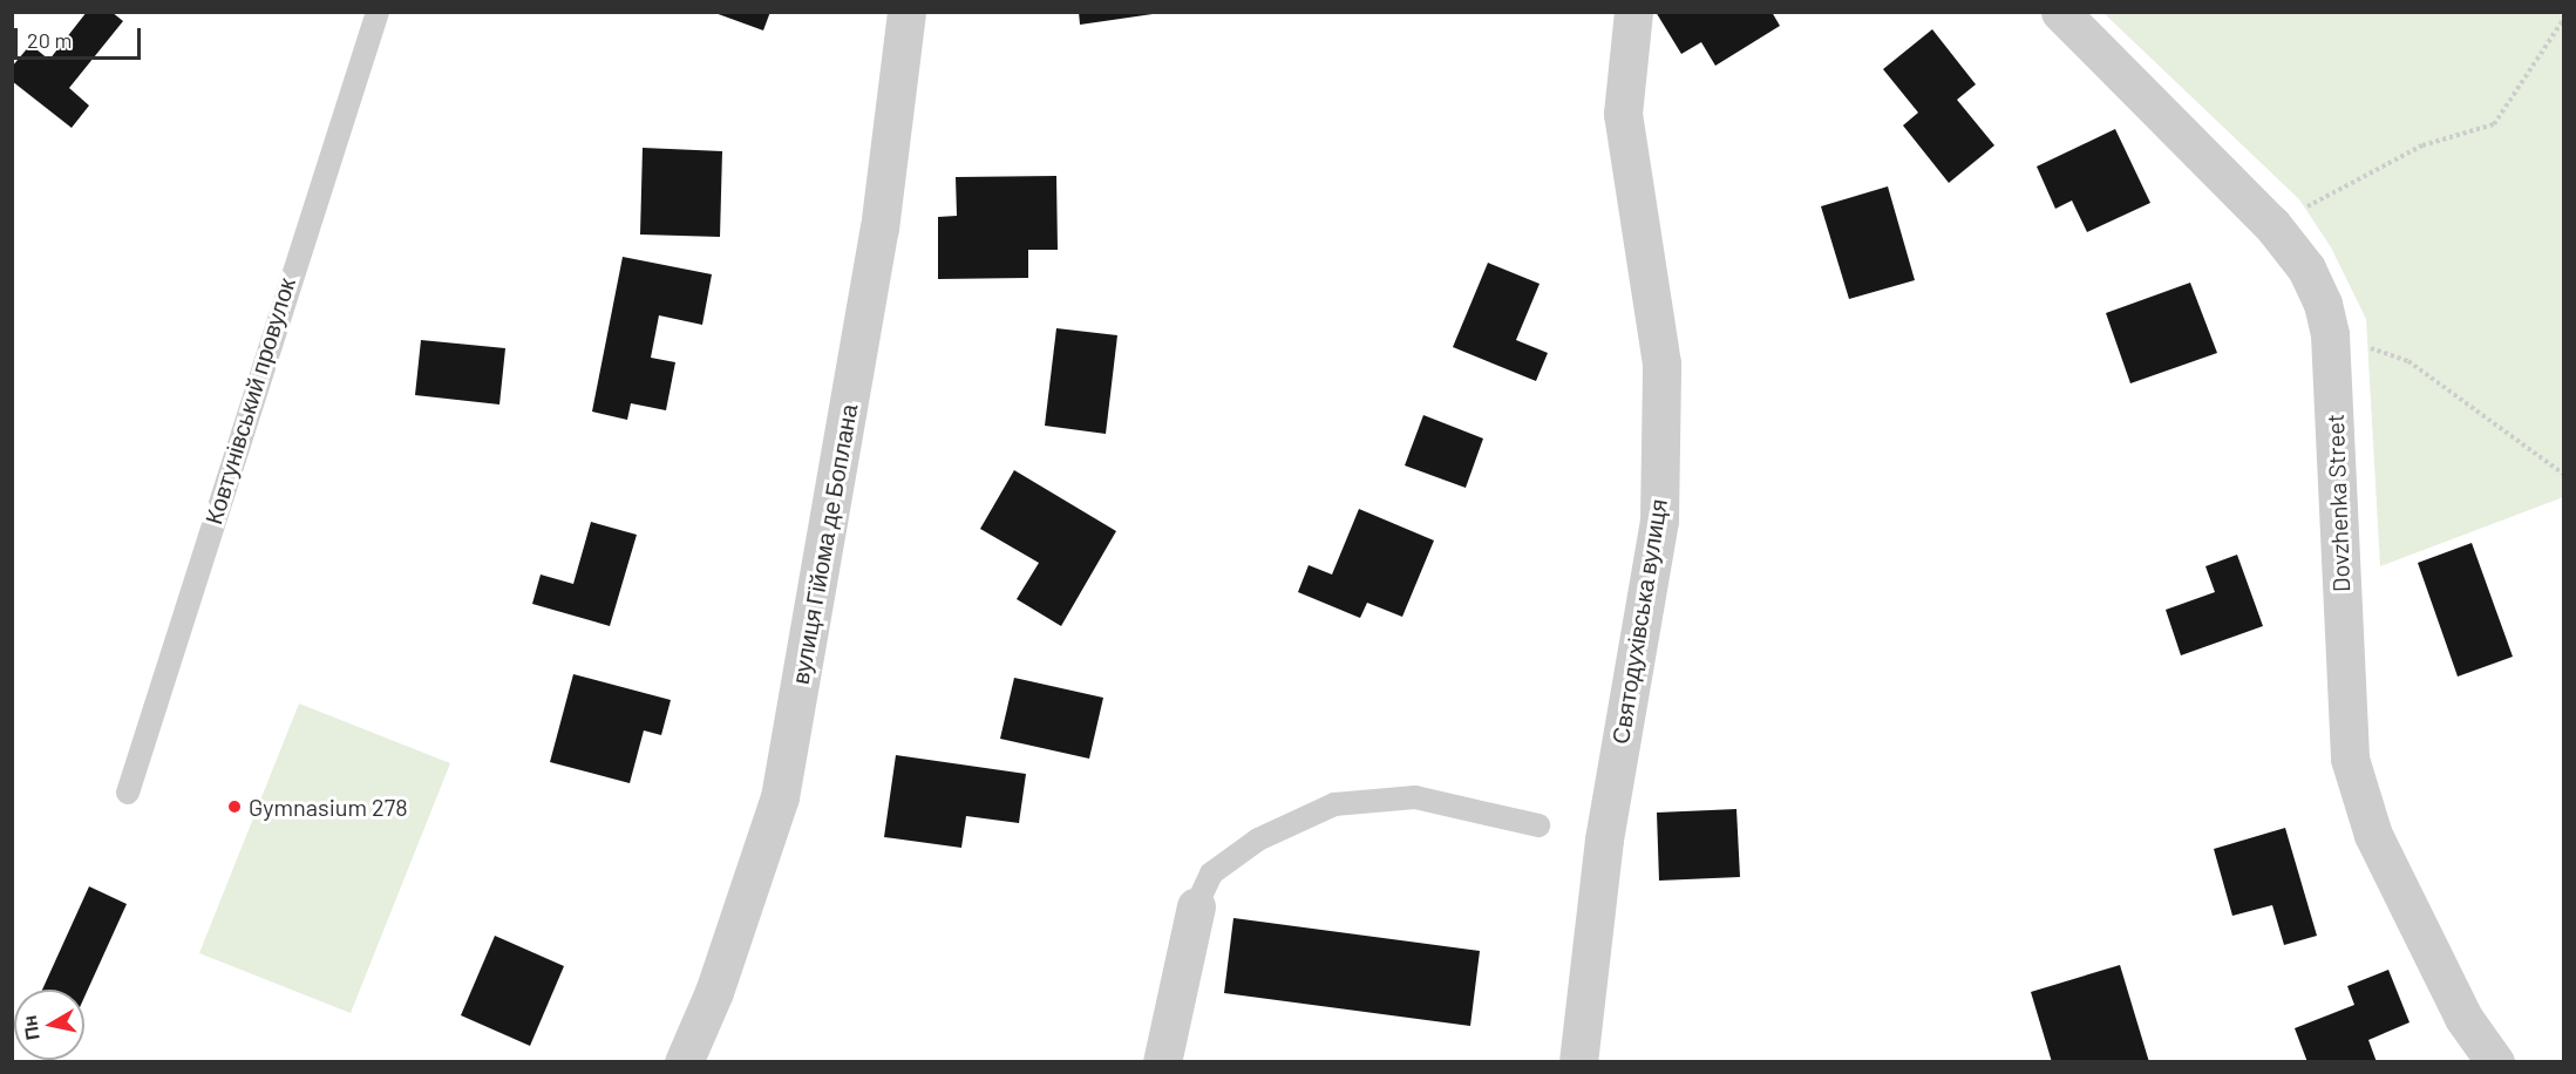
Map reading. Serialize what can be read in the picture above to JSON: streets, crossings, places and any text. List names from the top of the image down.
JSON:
{
  "streets": {
    "street": ["Dovzhenka Street", "вулиця Гійома де Боплана", "Святодухівська вулиця"],
    "lane": ["Ковтунівський провулок"]
  },
  "places": ["Gymnasium 278"],
  "scale_bar": "20 m",
  "north": "left"
}
